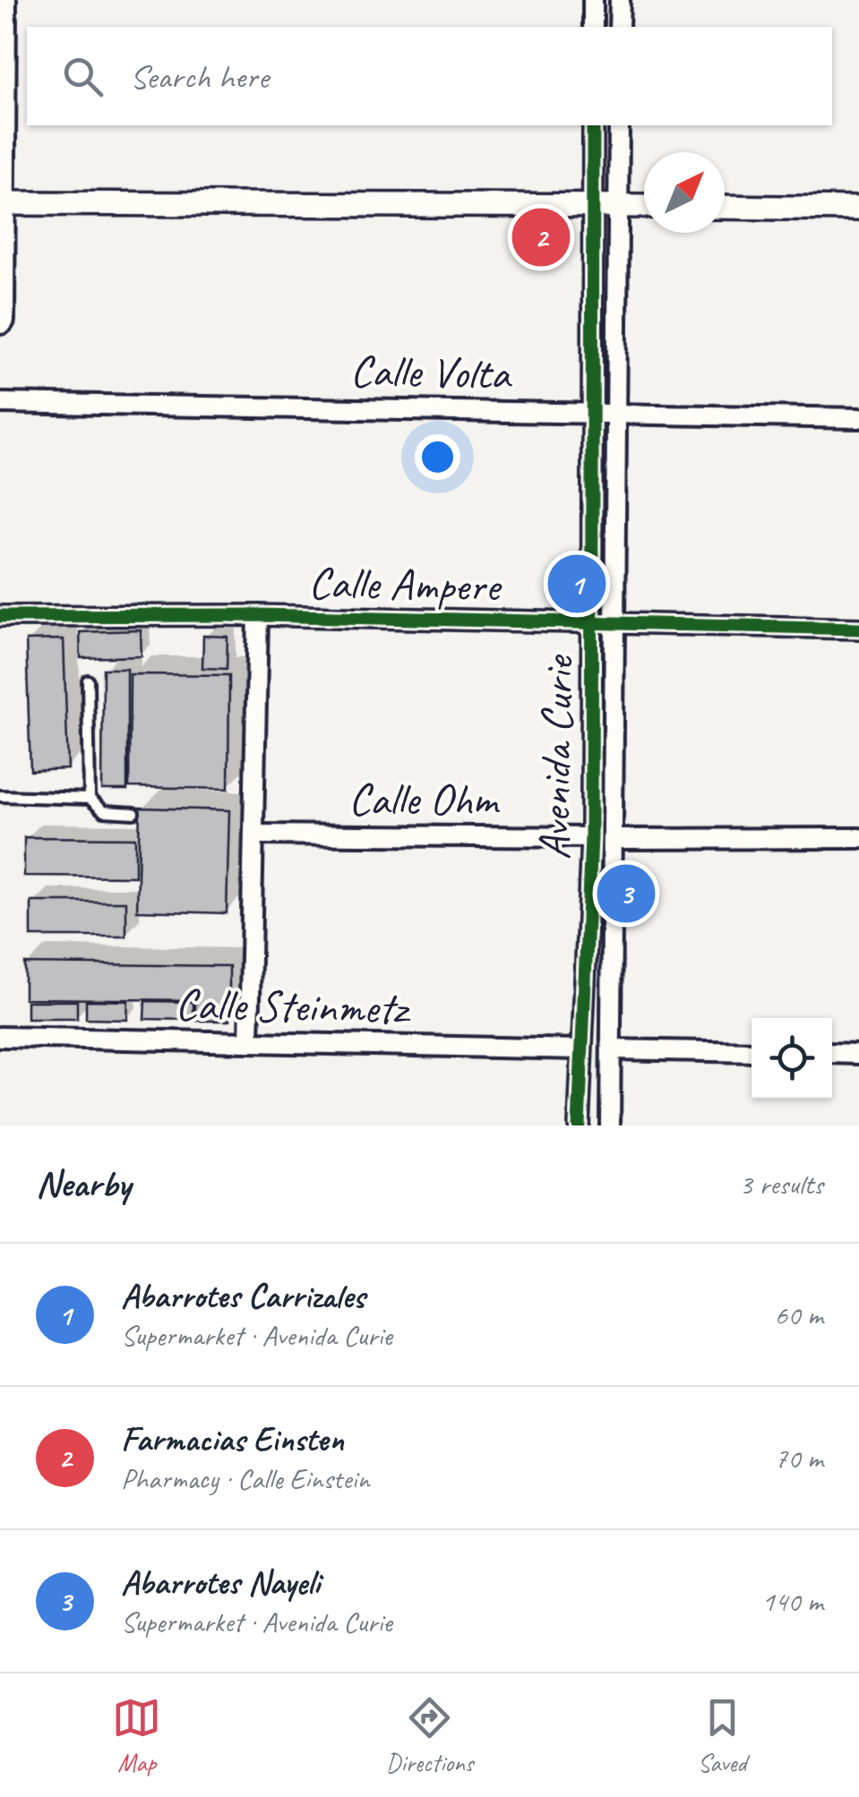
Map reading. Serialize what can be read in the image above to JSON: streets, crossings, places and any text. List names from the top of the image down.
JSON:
{
  "streets": {
    "street": [
      "Calle Volta",
      "Calle Ampere",
      "Avenida Curie",
      "Calle Ohm",
      "Calle Steinmetz"
    ]
  },
  "crossings": [
    ["Calle Volta", "Avenida Curie"],
    ["Calle Ampere", "Avenida Curie"],
    ["Avenida Curie", "Calle Ohm"],
    ["Avenida Curie", "Calle Steinmetz"]
  ],
  "north": "top right",
  "page": {
    "search": "Search here",
    "pins": ["2", "1", "3"],
    "heading": ["Nearby", "3 results"],
    "list": [
      {
        "mark": "1",
        "name": "Abarrotes Carrizales",
        "note": "Supermarket · Avenida Curie",
        "value": "60 m"
      },
      {
        "mark": "2",
        "name": "Farmacias Einsten",
        "note": "Pharmacy · Calle Einstein",
        "value": "70 m"
      },
      {
        "mark": "3",
        "name": "Abarrotes Nayeli",
        "note": "Supermarket · Avenida Curie",
        "value": "140 m"
      }
    ],
    "nav": ["Map", "Directions", "Saved"]
  }
}
